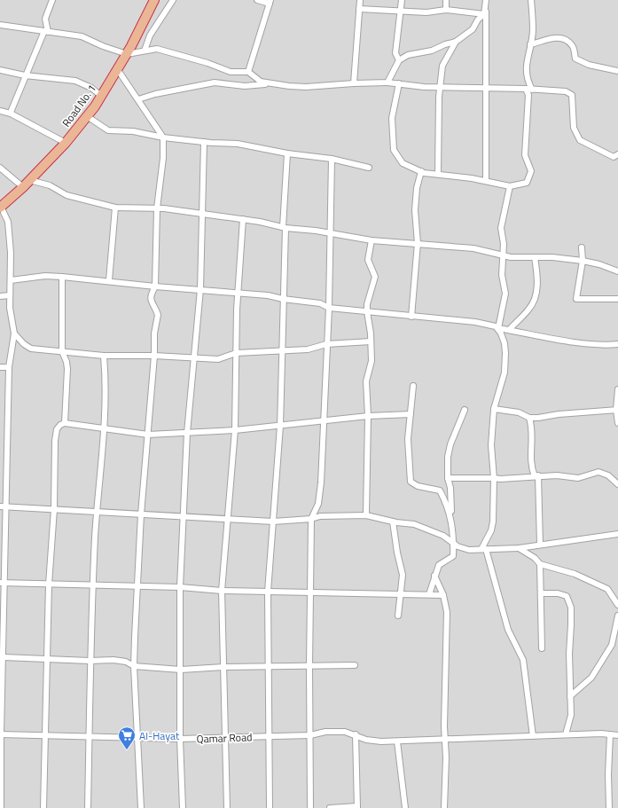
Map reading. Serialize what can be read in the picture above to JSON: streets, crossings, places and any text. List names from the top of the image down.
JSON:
{
  "streets": {
    "highway": ["Road No. 1"],
    "street": ["Qamar Road"]
  },
  "places": {
    "supermarket": ["Al-Hayat"]
  }
}
